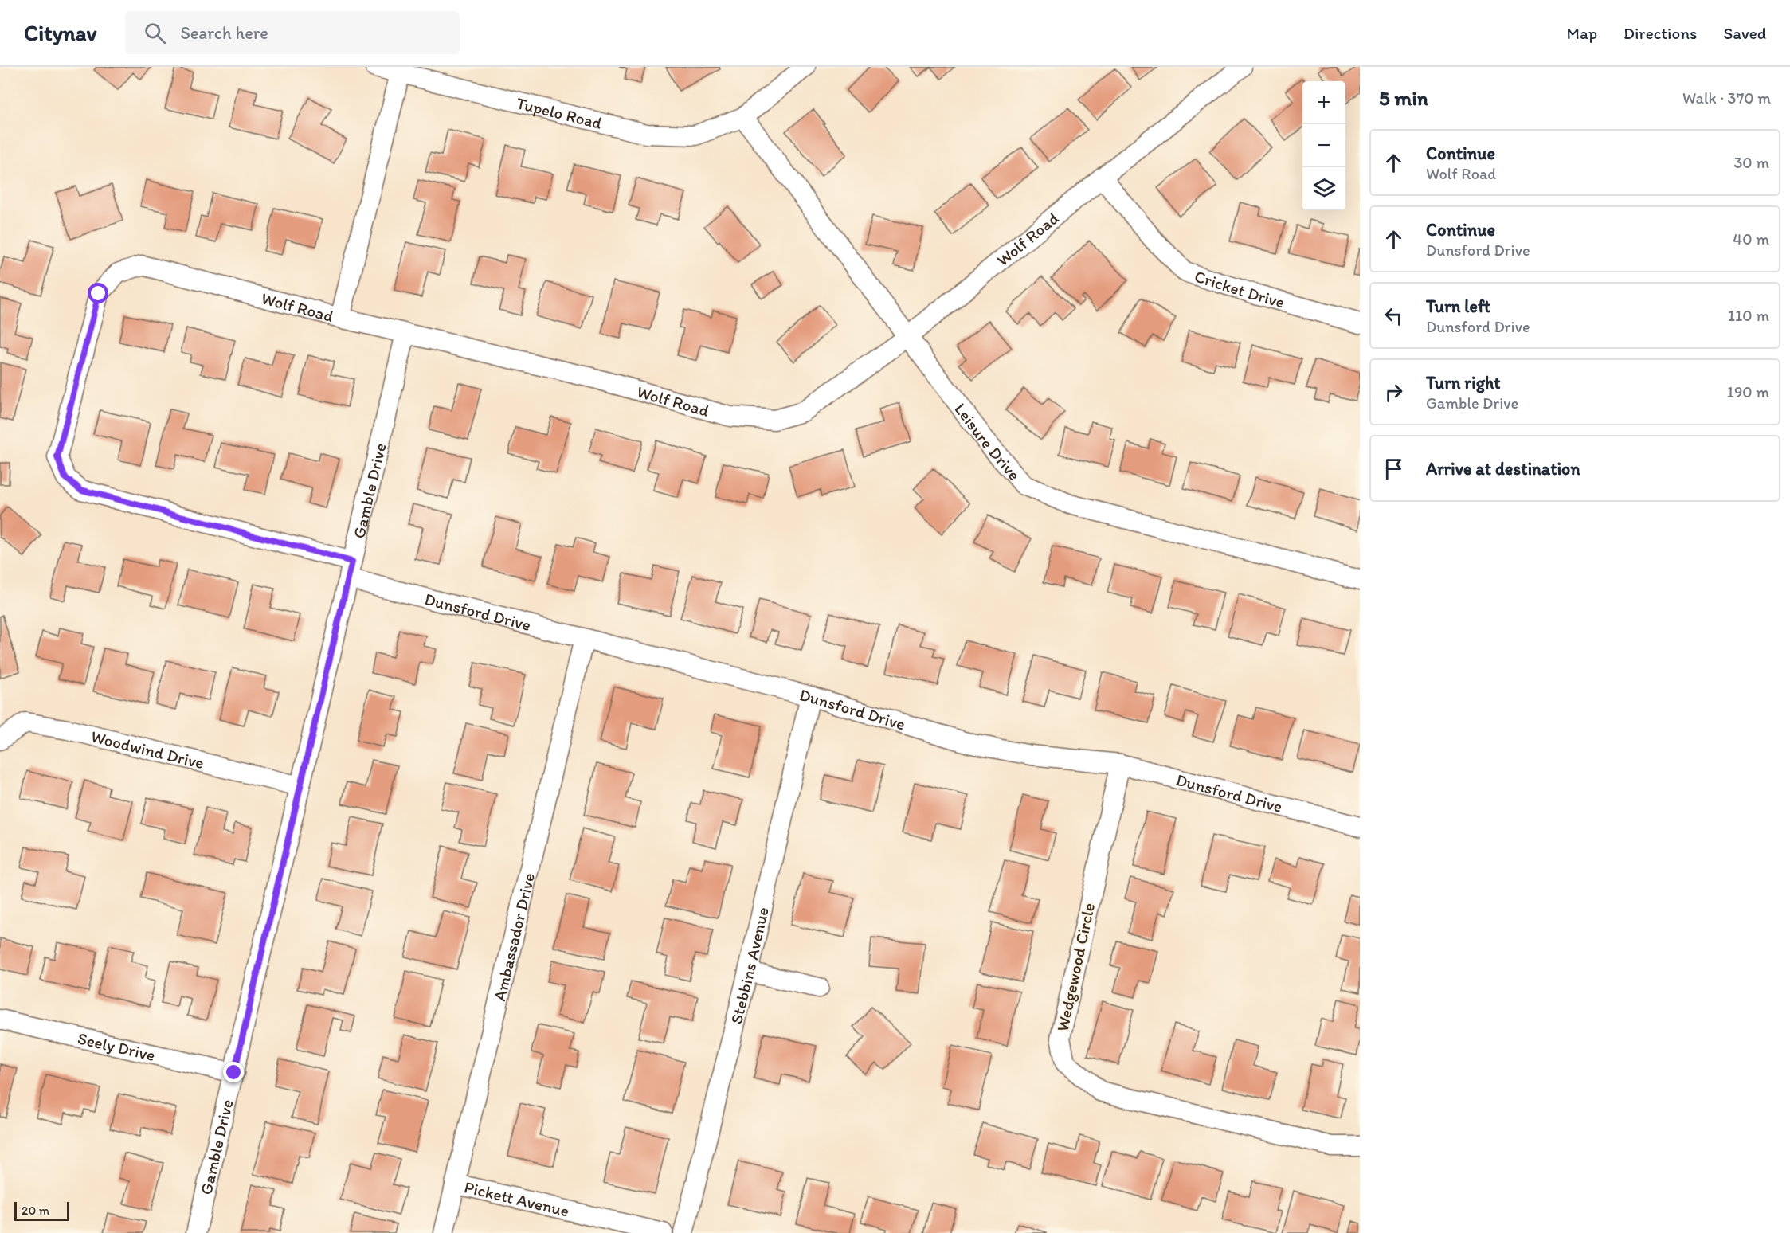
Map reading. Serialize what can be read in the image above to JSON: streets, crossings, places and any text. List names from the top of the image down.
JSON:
{
  "streets": {
    "street": [
      "Tupelo Road",
      "Wolf Road",
      "Cricket Drive",
      "Leisure Drive",
      "Gamble Drive",
      "Dunsford Drive",
      "Woodwind Drive",
      "Ambassador Drive",
      "Stebbins Avenue",
      "Wedgewood Circle",
      "Seely Drive",
      "Pickett Avenue"
    ]
  },
  "crossings": [
    ["Tupelo Road", "Leisure Drive"],
    ["Wolf Road", "Cricket Drive"],
    ["Wolf Road", "Leisure Drive"],
    ["Wolf Road", "Gamble Drive"],
    ["Wolf Road", "Dunsford Drive"],
    ["Gamble Drive", "Dunsford Drive"],
    ["Gamble Drive", "Woodwind Drive"],
    ["Gamble Drive", "Seely Drive"],
    ["Dunsford Drive", "Ambassador Drive"],
    ["Dunsford Drive", "Stebbins Avenue"],
    ["Dunsford Drive", "Wedgewood Circle"],
    ["Ambassador Drive", "Pickett Avenue"]
  ],
  "scale_bar": "20 m",
  "page": {
    "header": "Citynav",
    "search": "Search here",
    "nav": ["Map", "Directions", "Saved"],
    "heading": ["5 min", "Walk · 370 m"],
    "map_buttons": ["+", "−"],
    "list": [
      ["Continue", "Wolf Road", "30 m"],
      ["Continue", "Dunsford Drive", "40 m"],
      ["Turn left", "Dunsford Drive", "110 m"],
      ["Turn right", "Gamble Drive", "190 m"],
      "Arrive at destination"
    ],
    "scale": "20 m"
  }
}
